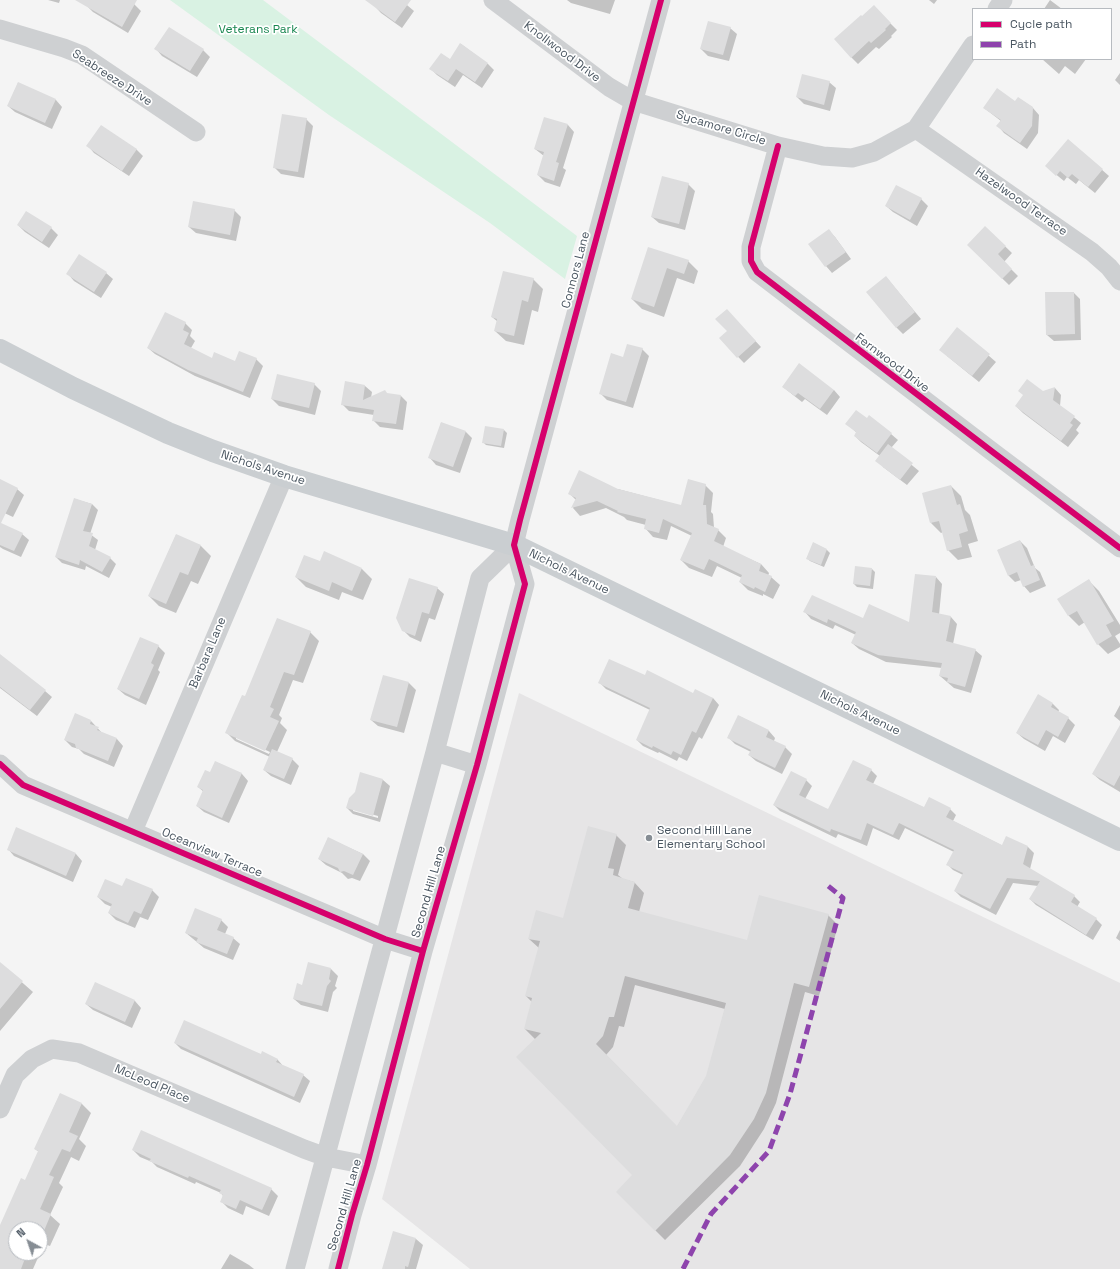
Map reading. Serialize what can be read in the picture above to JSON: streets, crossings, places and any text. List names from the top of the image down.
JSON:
{
  "streets": {
    "main road": ["Nichols Avenue"],
    "street": [
      "Knollwood Drive",
      "Seabreeze Drive",
      "Sycamore Circle",
      "Hazelwood Terrace",
      "Connors Lane",
      "Fernwood Drive",
      "Barbara Lane",
      "Oceanview Terrace",
      "Second Hill Lane",
      "McLeod Place"
    ]
  },
  "crossings": [
    ["Knollwood Drive", "Sycamore Circle"],
    ["Knollwood Drive", "Connors Lane"],
    ["Sycamore Circle", "Hazelwood Terrace"],
    ["Sycamore Circle", "Connors Lane"],
    ["Sycamore Circle", "Fernwood Drive"],
    ["Connors Lane", "Nichols Avenue"],
    ["Connors Lane", "Second Hill Lane"],
    ["Nichols Avenue", "Barbara Lane"],
    ["Nichols Avenue", "Second Hill Lane"],
    ["Barbara Lane", "Oceanview Terrace"],
    ["Oceanview Terrace", "Second Hill Lane"],
    ["Second Hill Lane", "McLeod Place"]
  ],
  "parks": ["Veterans Park"],
  "places": ["Second Hill Lane Elementary School"],
  "legend": ["Cycle path", "Path"],
  "north": "top left"
}
